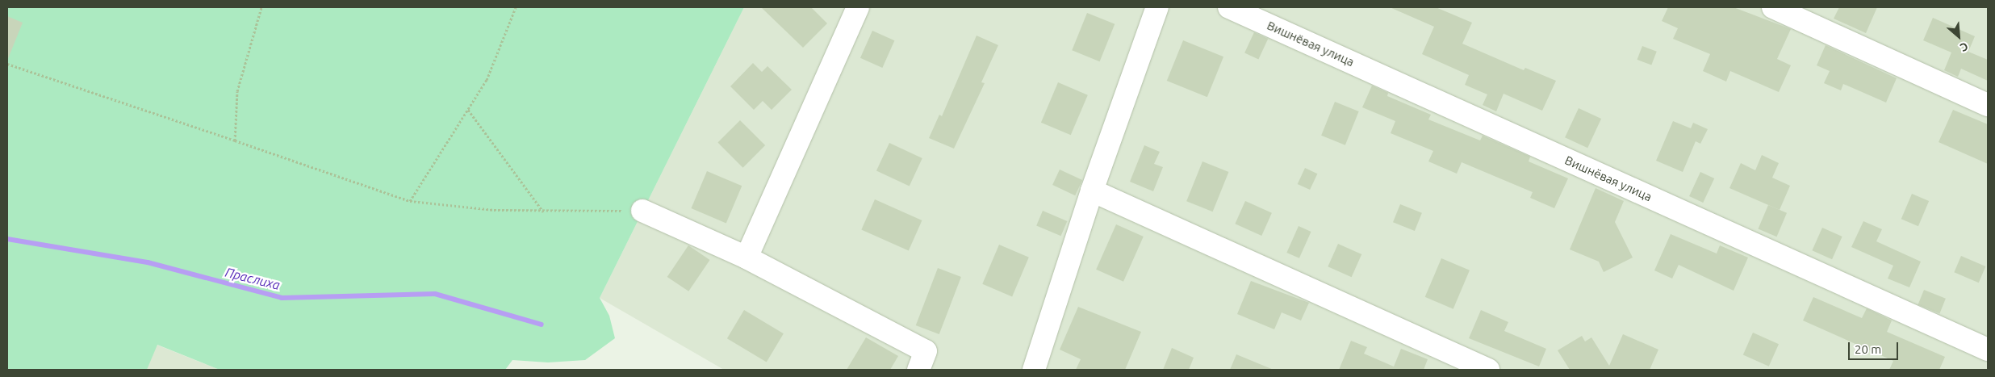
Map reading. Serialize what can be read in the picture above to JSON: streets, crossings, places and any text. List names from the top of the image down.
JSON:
{
  "streets": {
    "street": ["Вишнёвая улица"]
  },
  "water": ["Праслиха"],
  "scale_bar": "20 m",
  "north": "bottom right"
}
